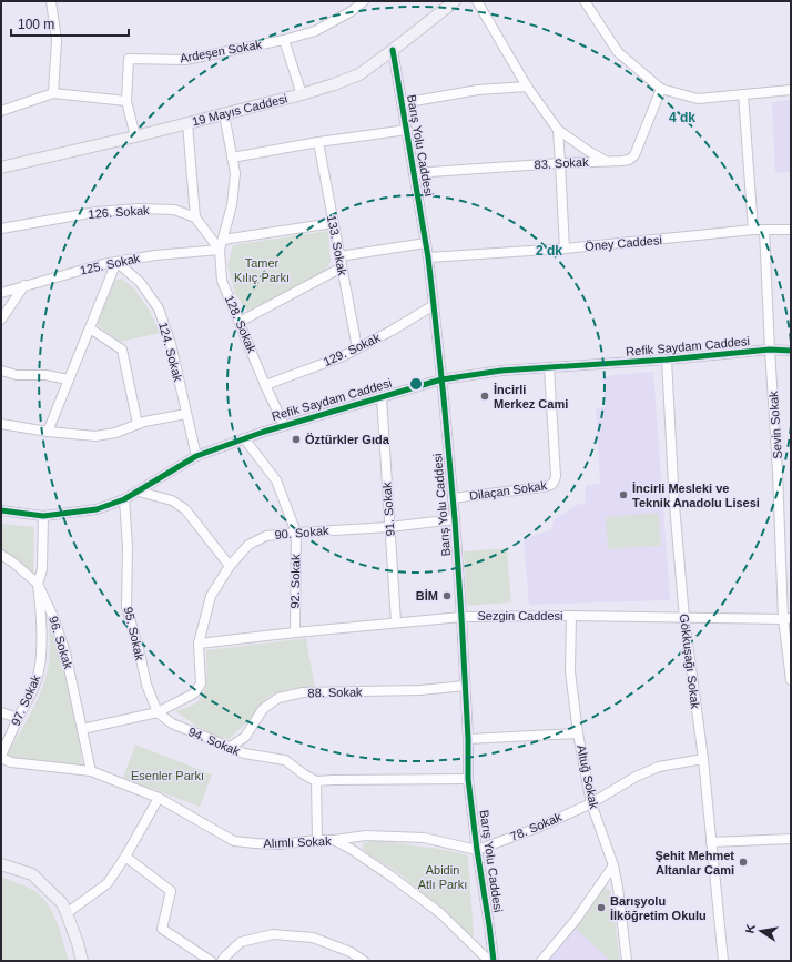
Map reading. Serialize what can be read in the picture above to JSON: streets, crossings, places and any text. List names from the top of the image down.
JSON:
{
  "streets": {
    "main road": ["19 Mayıs Caddesi"],
    "street": [
      "Ardeşen Sokak",
      "Barış Yolu Caddesi",
      "83. Sokak",
      "126. Sokak",
      "Öney Caddesi",
      "133. Sokak",
      "125. Sokak",
      "128. Sokak",
      "Refik Saydam Caddesi",
      "129. Sokak",
      "124. Sokak",
      "Sevin Sokak",
      "Dilaçan Sokak",
      "91. Sokak",
      "90. Sokak",
      "92. Sokak",
      "Sezgin Caddesi",
      "95. Sokak",
      "96. Sokak",
      "Gökkuşağı Sokak",
      "88. Sokak",
      "97. Sokak",
      "94. Sokak",
      "Altuğ Sokak",
      "78. Sokak",
      "Alımlı Sokak"
    ]
  },
  "crossings": [
    ["Ardeşen Sokak", "19 Mayıs Caddesi"],
    ["19 Mayıs Caddesi", "Barış Yolu Caddesi"],
    ["19 Mayıs Caddesi", "128. Sokak"],
    ["Barış Yolu Caddesi", "83. Sokak"],
    ["Barış Yolu Caddesi", "Öney Caddesi"],
    ["Barış Yolu Caddesi", "Refik Saydam Caddesi"],
    ["Barış Yolu Caddesi", "129. Sokak"],
    ["Barış Yolu Caddesi", "Dilaçan Sokak"],
    ["Barış Yolu Caddesi", "90. Sokak"],
    ["Barış Yolu Caddesi", "Sezgin Caddesi"],
    ["Barış Yolu Caddesi", "88. Sokak"],
    ["Barış Yolu Caddesi", "78. Sokak"],
    ["Öney Caddesi", "Sevin Sokak"],
    ["133. Sokak", "129. Sokak"],
    ["125. Sokak", "128. Sokak"],
    ["125. Sokak", "124. Sokak"],
    ["128. Sokak", "Refik Saydam Caddesi"],
    ["128. Sokak", "129. Sokak"],
    ["Refik Saydam Caddesi", "124. Sokak"],
    ["Refik Saydam Caddesi", "Sevin Sokak"],
    ["Refik Saydam Caddesi", "Dilaçan Sokak"],
    ["Refik Saydam Caddesi", "91. Sokak"],
    ["Refik Saydam Caddesi", "92. Sokak"],
    ["Refik Saydam Caddesi", "95. Sokak"],
    ["Refik Saydam Caddesi", "Gökkuşağı Sokak"],
    ["Sevin Sokak", "Sezgin Caddesi"],
    ["91. Sokak", "90. Sokak"],
    ["91. Sokak", "Sezgin Caddesi"],
    ["90. Sokak", "92. Sokak"],
    ["90. Sokak", "Sezgin Caddesi"],
    ["90. Sokak", "95. Sokak"],
    ["90. Sokak", "96. Sokak"],
    ["90. Sokak", "94. Sokak"],
    ["92. Sokak", "Sezgin Caddesi"],
    ["Sezgin Caddesi", "Gökkuşağı Sokak"],
    ["Sezgin Caddesi", "Altuğ Sokak"],
    ["95. Sokak", "94. Sokak"],
    ["96. Sokak", "97. Sokak"],
    ["96. Sokak", "Alımlı Sokak"],
    ["Gökkuşağı Sokak", "78. Sokak"],
    ["88. Sokak", "94. Sokak"],
    ["97. Sokak", "Alımlı Sokak"],
    ["Altuğ Sokak", "78. Sokak"]
  ],
  "parks": ["Tamer Kılıç Parkı", "Esenler Parkı", "Abidin Atlı Parkı"],
  "places": [
    "İncirli Merkez Cami",
    "Öztürkler Gıda",
    "İncirli Mesleki ve Teknik Anadolu Lisesi",
    "BİM",
    "Şehit Mehmet Altanlar Cami",
    "Barışyolu İlköğretim Okulu"
  ],
  "scale_bar": "100 m",
  "north": "left",
  "rings": ["4 dk", "2 dk"]
}
